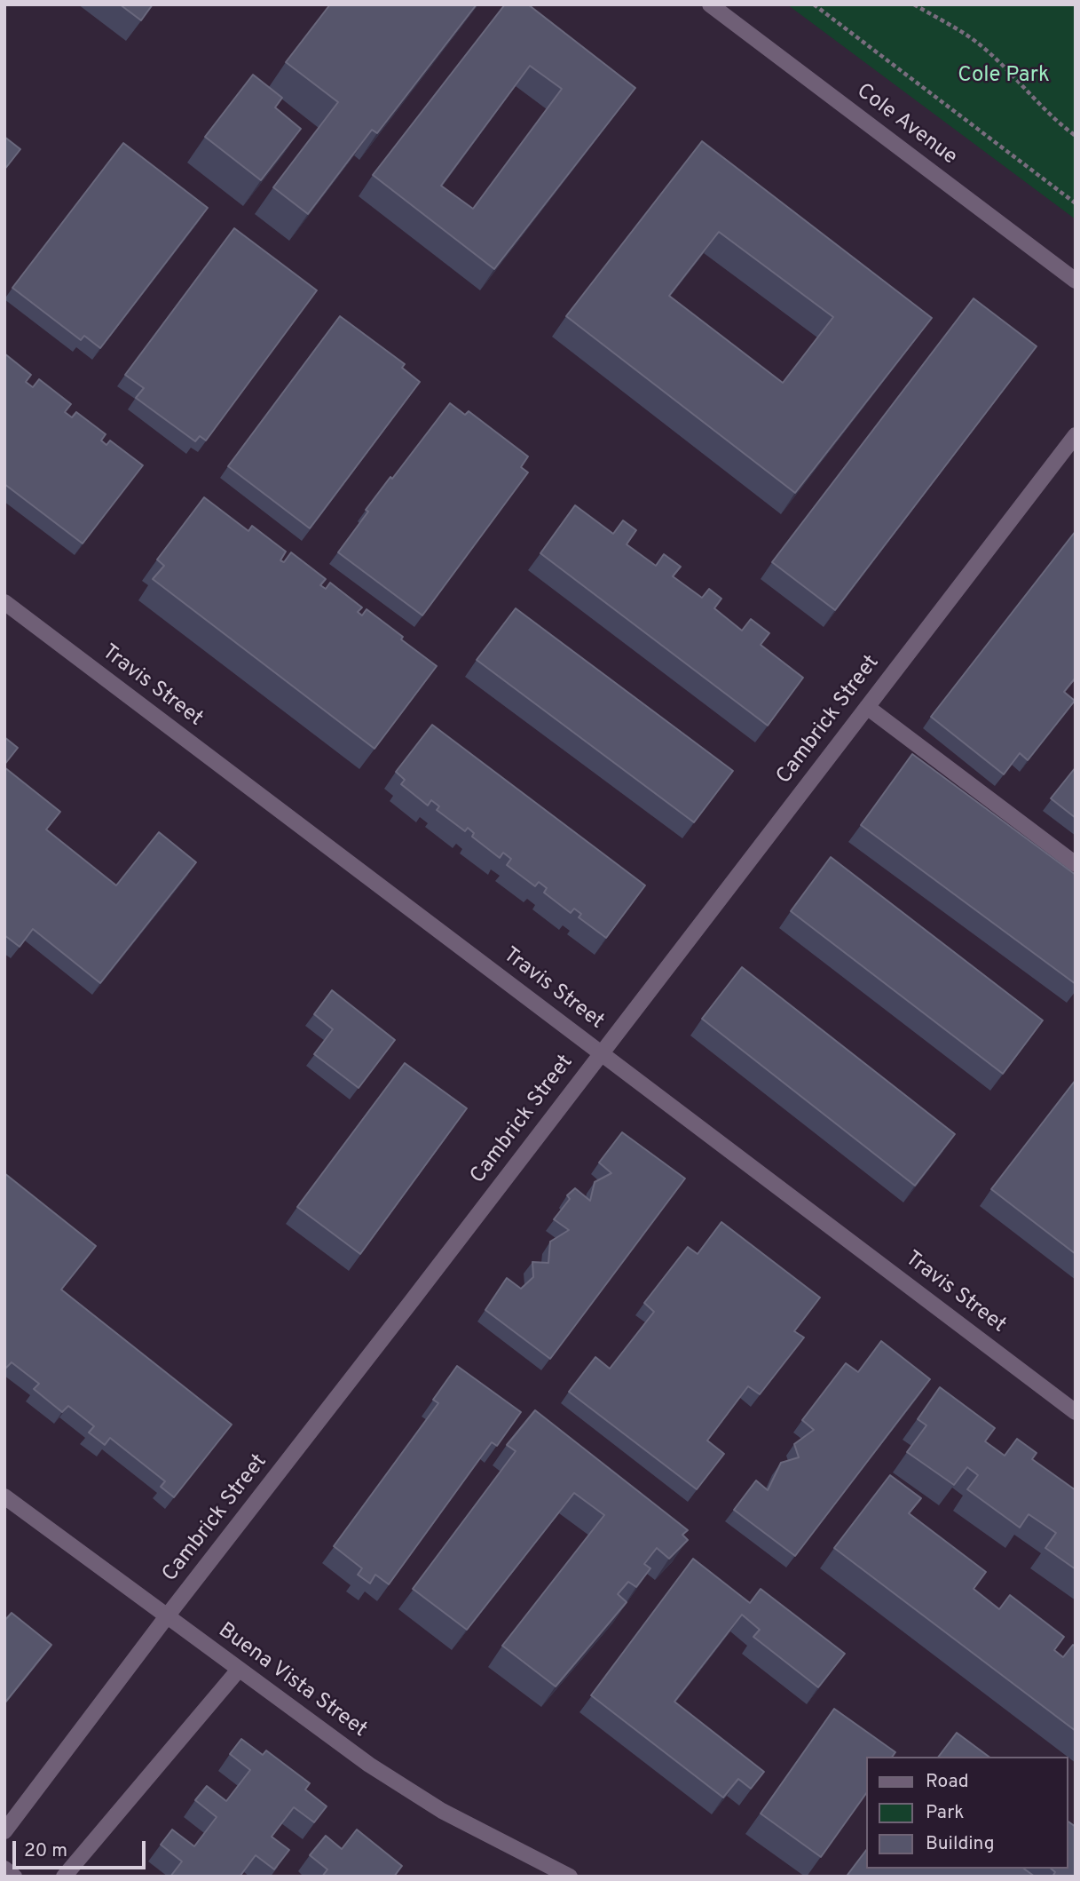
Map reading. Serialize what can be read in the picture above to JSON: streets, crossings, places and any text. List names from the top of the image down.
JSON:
{
  "streets": {
    "street": [
      "Cole Avenue",
      "Travis Street",
      "Cambrick Street",
      "Buena Vista Street"
    ]
  },
  "crossings": [
    ["Travis Street", "Cambrick Street"],
    ["Cambrick Street", "Buena Vista Street"]
  ],
  "parks": ["Cole Park"],
  "legend": ["Road", "Park", "Building"],
  "scale_bar": "20 m"
}
